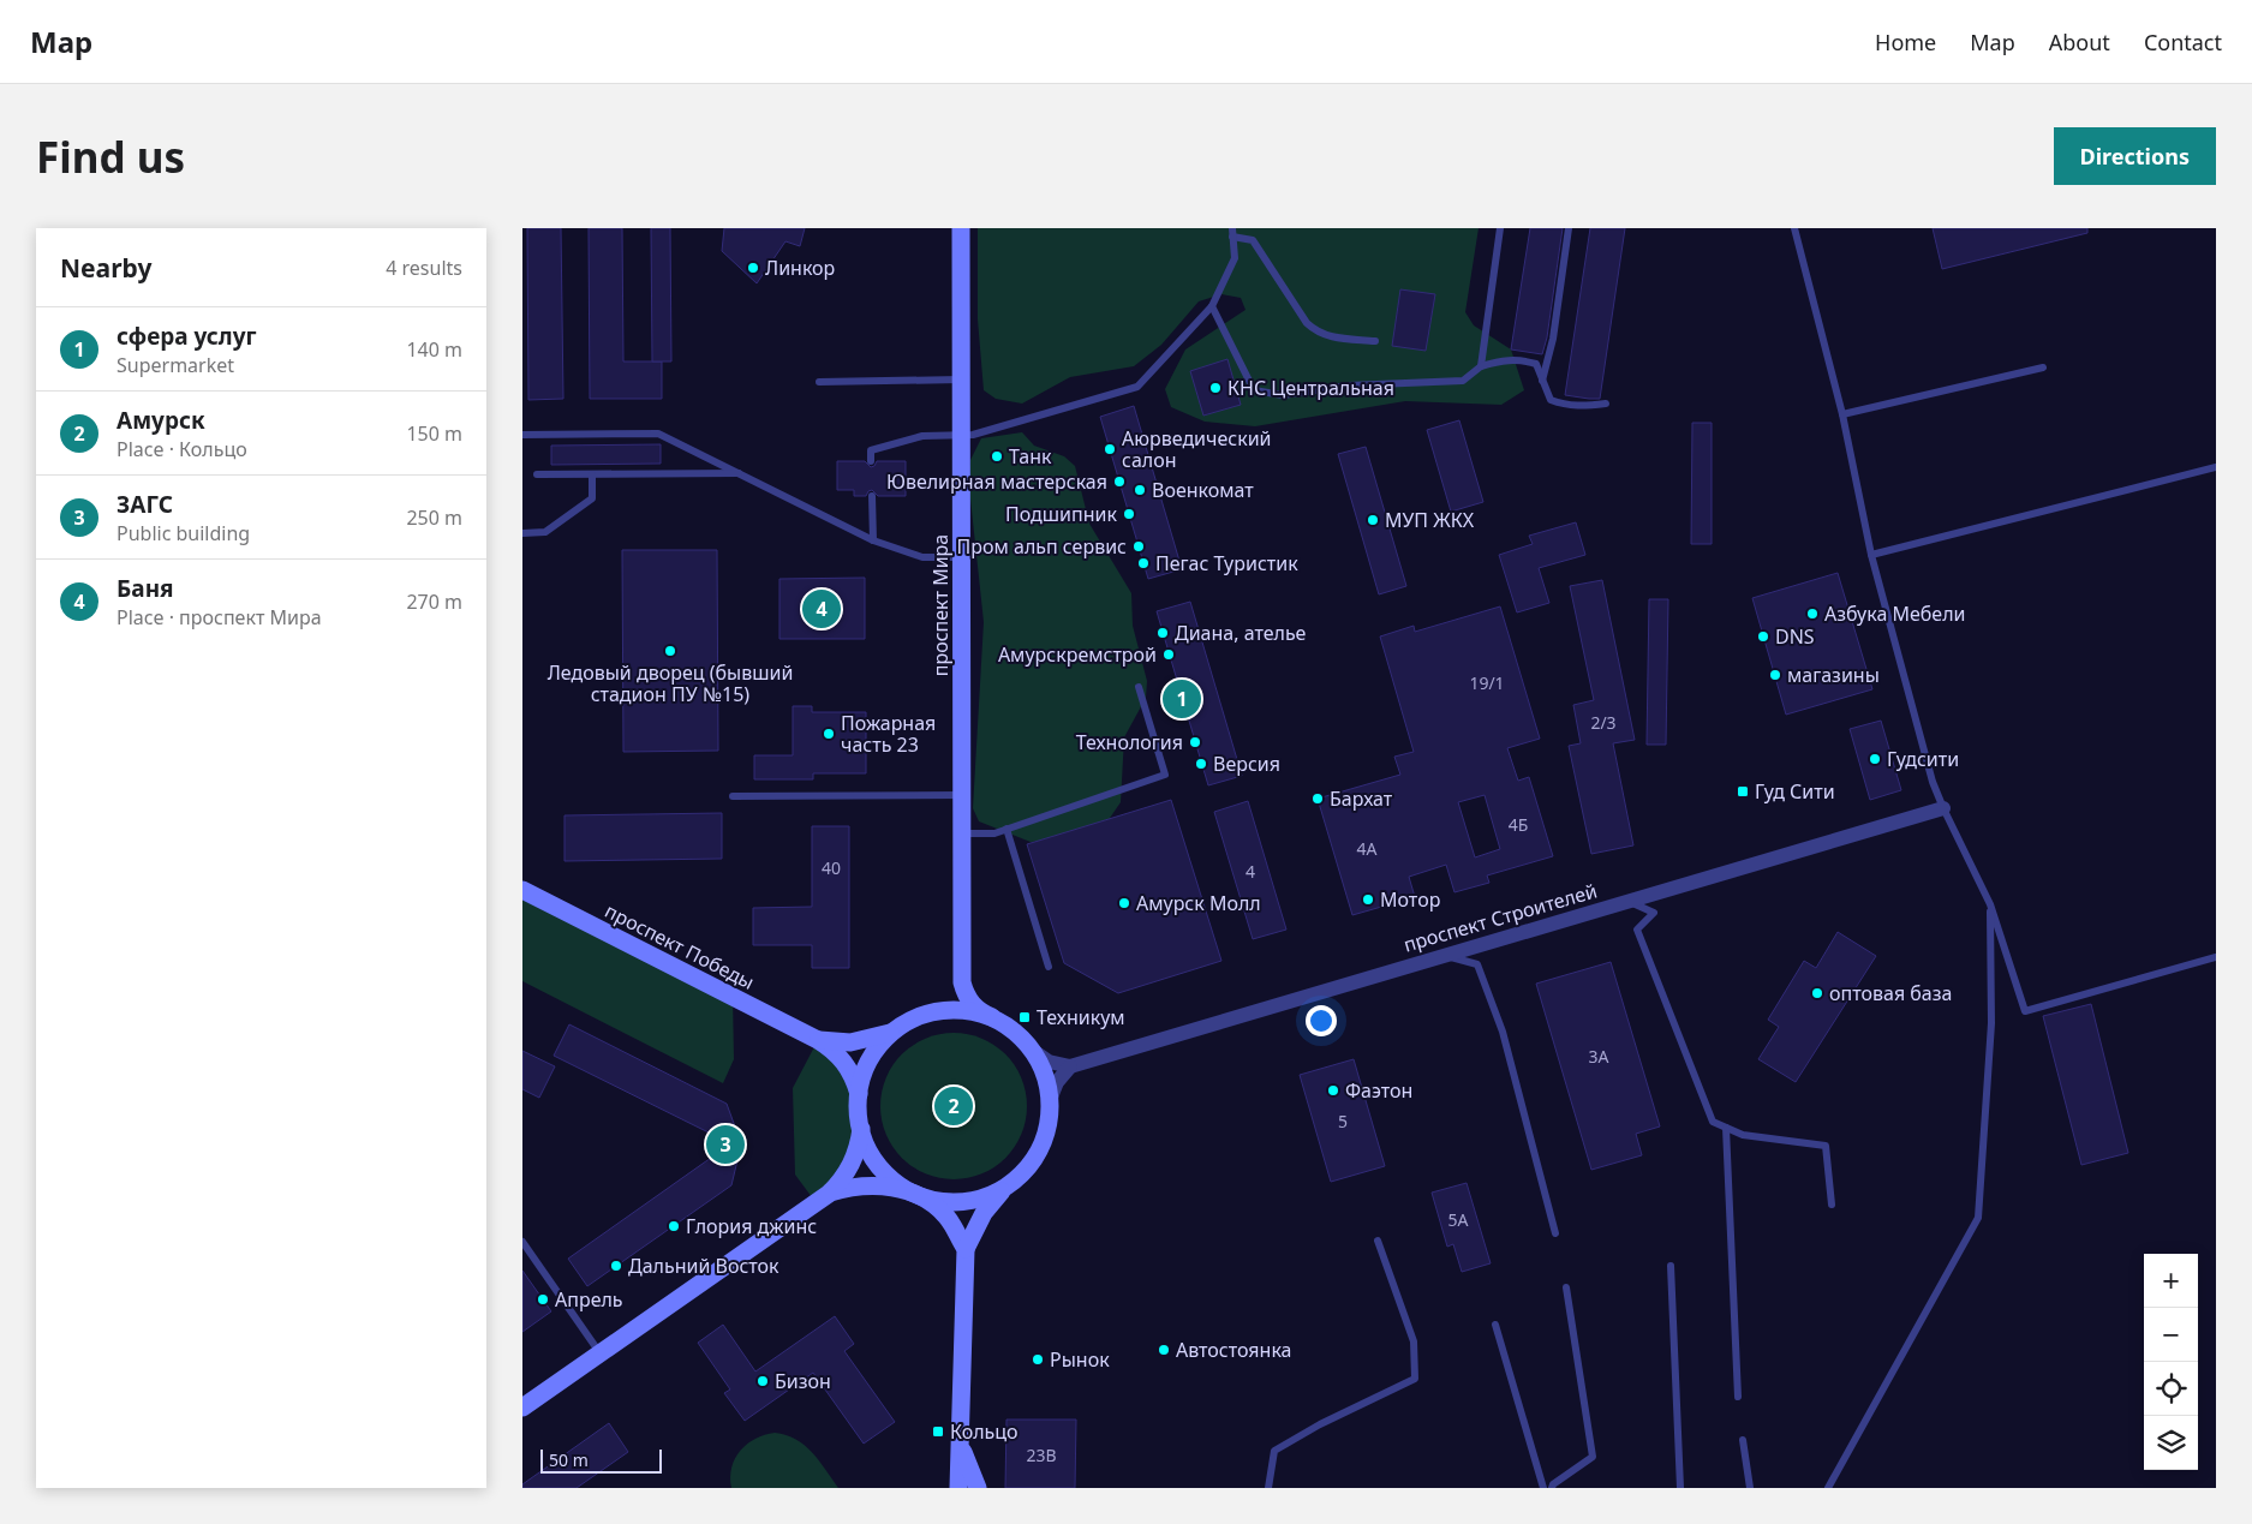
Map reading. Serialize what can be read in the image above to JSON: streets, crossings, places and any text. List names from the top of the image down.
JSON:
{
  "streets": {
    "street": ["проспект Мира", "проспект Строителей", "проспект Победы"]
  },
  "places": {
    "other": [
      "Линкор",
      "КНС Центральная",
      "Аюрведический салон",
      "Танк",
      "Ювелирная мастерская",
      "Военкомат",
      "Подшипник",
      "МУП ЖКХ",
      "Пром альп сервис",
      "Пегас Туристик",
      "Азбука Мебели",
      "Диана, ателье",
      "DNS",
      "Ледовый дворец (бывший cтадион ПУ №15)",
      "Амурскремстрой",
      "магазины",
      "Пожарная часть 23",
      "Технология",
      "Гудсити",
      "Версия",
      "Бархат",
      "Мотор",
      "Амурск Молл",
      "оптовая база",
      "Фаэтон",
      "Глория джинс",
      "Дальний Восток",
      "Апрель",
      "Автостоянка",
      "Рынок",
      "Бизон"
    ],
    "transit": ["Гуд Сити", "Техникум", "Кольцо"]
  },
  "house_numbers": [
    "19/1",
    "2/3",
    "4Б",
    "4А",
    "40",
    "4",
    "3А",
    "5",
    "5А",
    "23В"
  ],
  "scale_bar": "50 m",
  "page": {
    "header": "Map",
    "nav": [
      "Home",
      "Map",
      "About",
      "Contact"
    ],
    "buttons": "Directions",
    "title": "Find us",
    "heading": ["Nearby", "4 results"],
    "list": [
      {
        "mark": "1",
        "name": "сфера услуг",
        "note": "Supermarket",
        "value": "140 m"
      },
      {
        "mark": "2",
        "name": "Амурск",
        "note": "Place · Кольцо",
        "value": "150 m"
      },
      {
        "mark": "3",
        "name": "ЗАГС",
        "note": "Public building",
        "value": "250 m"
      },
      {
        "mark": "4",
        "name": "Баня",
        "note": "Place · проспект Мира",
        "value": "270 m"
      }
    ],
    "pins": [
      "4",
      "1",
      "2",
      "3"
    ],
    "map_buttons": ["+", "−"],
    "scale": "50 m"
  }
}
